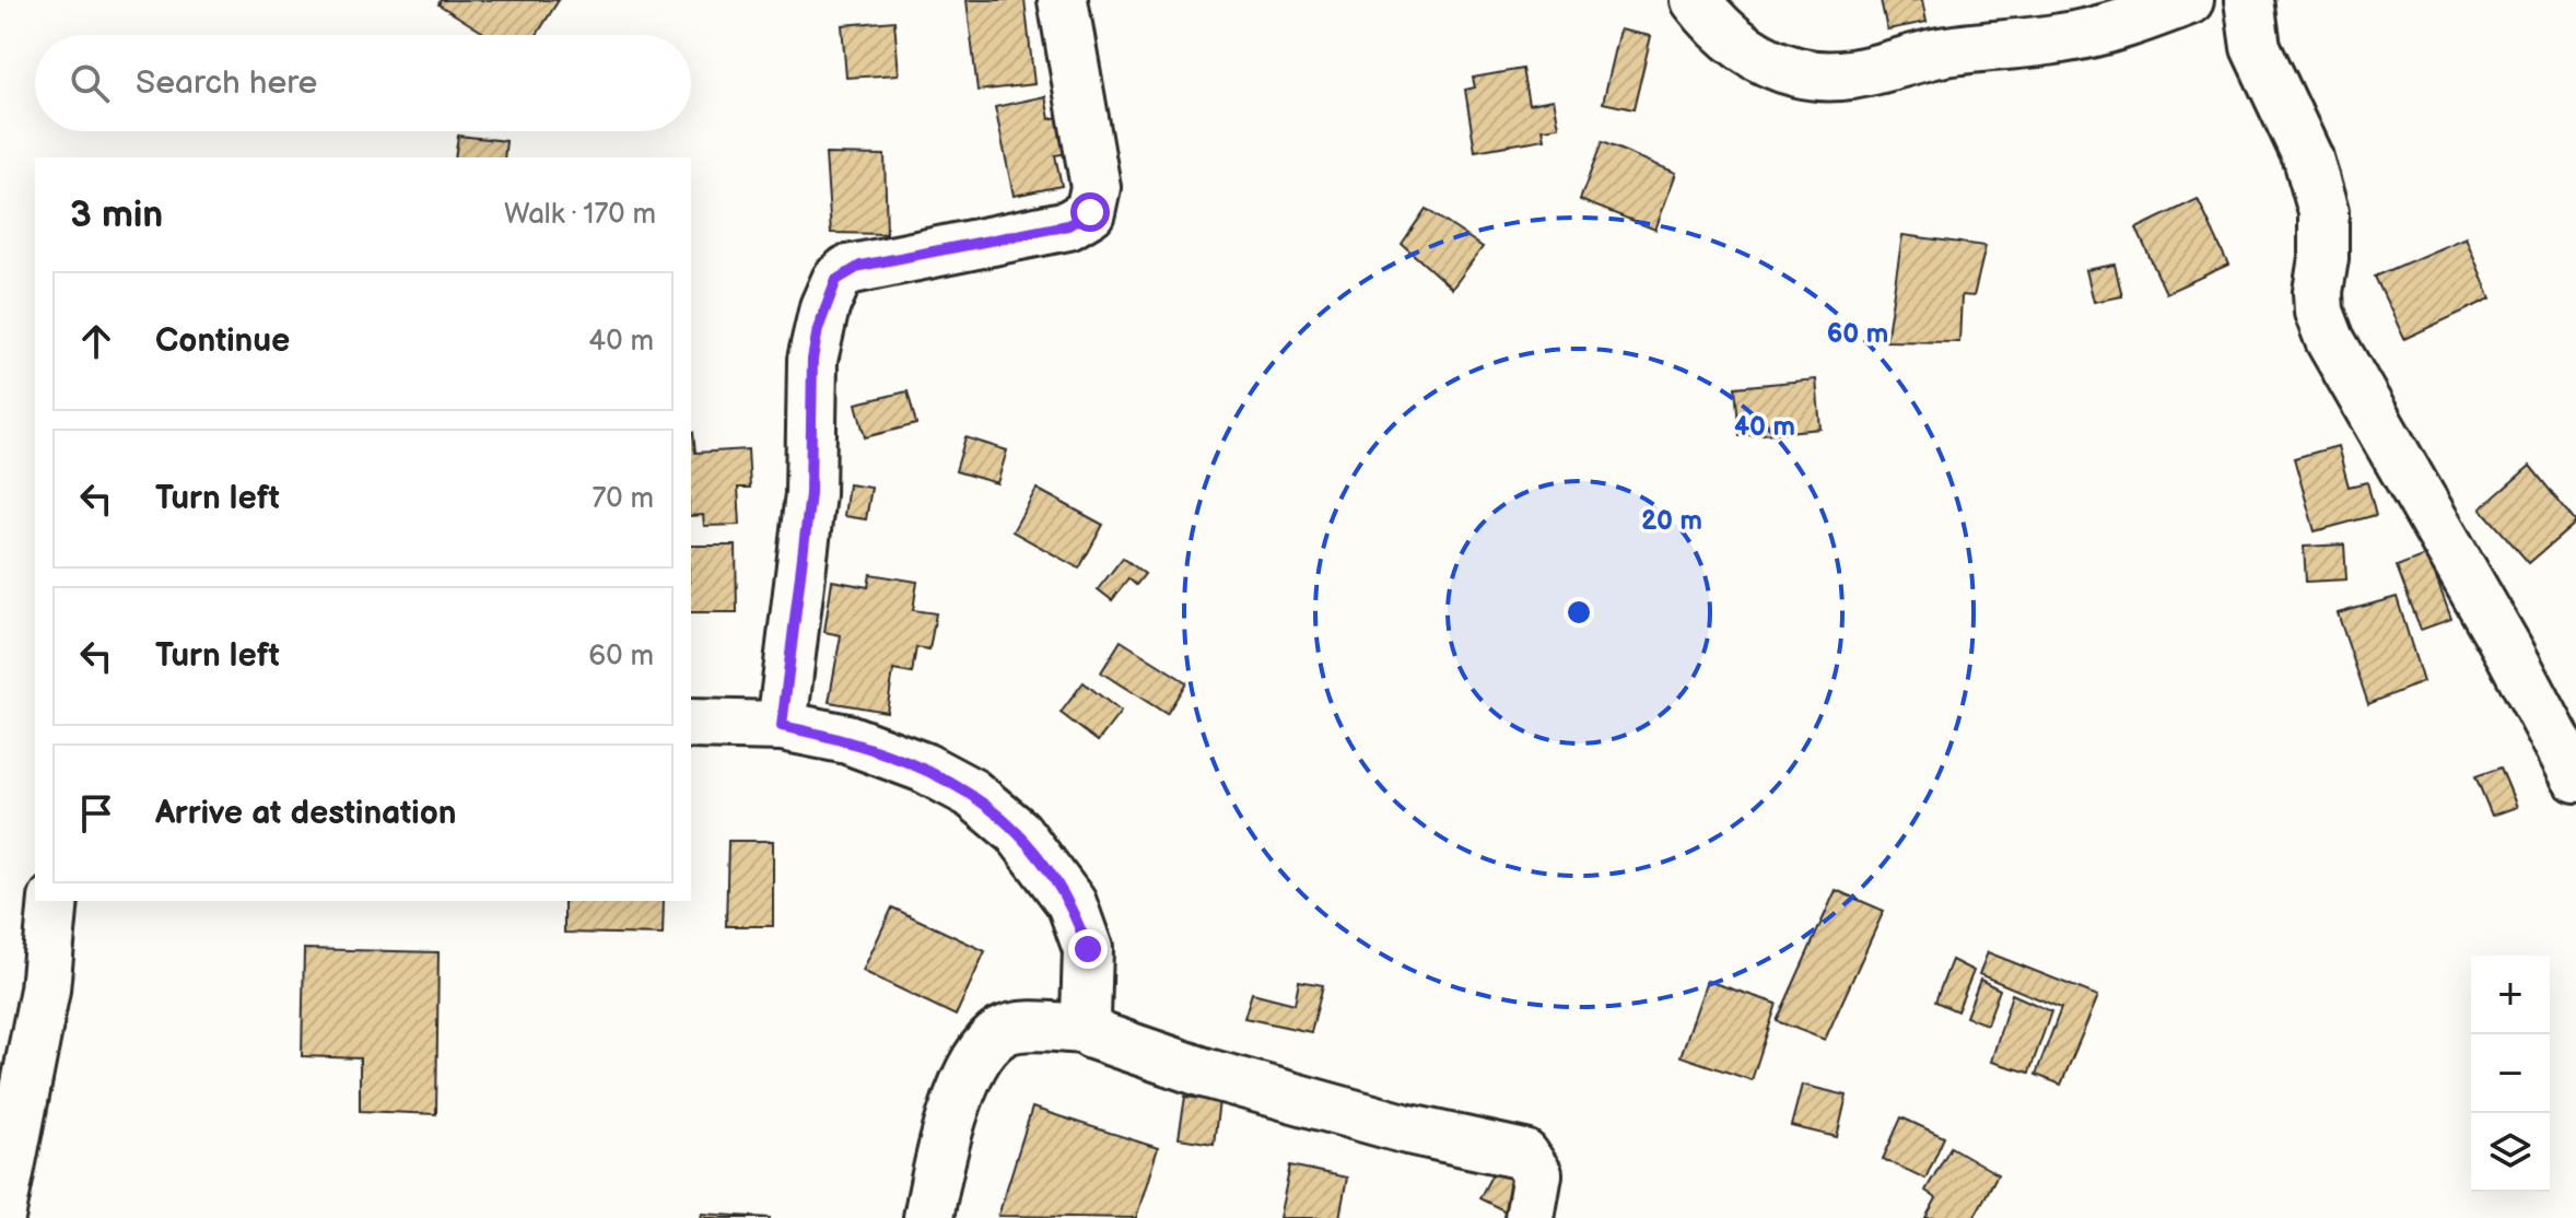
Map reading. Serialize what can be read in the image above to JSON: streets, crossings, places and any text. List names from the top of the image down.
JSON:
{
  "page": {
    "search": "Search here",
    "heading": ["3 min", "Walk · 170 m"],
    "list": [
      ["Continue", "40 m"],
      ["Turn left", "70 m"],
      ["Turn left", "60 m"],
      "Arrive at destination"
    ],
    "map_buttons": ["+", "−"]
  },
  "rings": ["60 m", "40 m", "20 m"]
}
